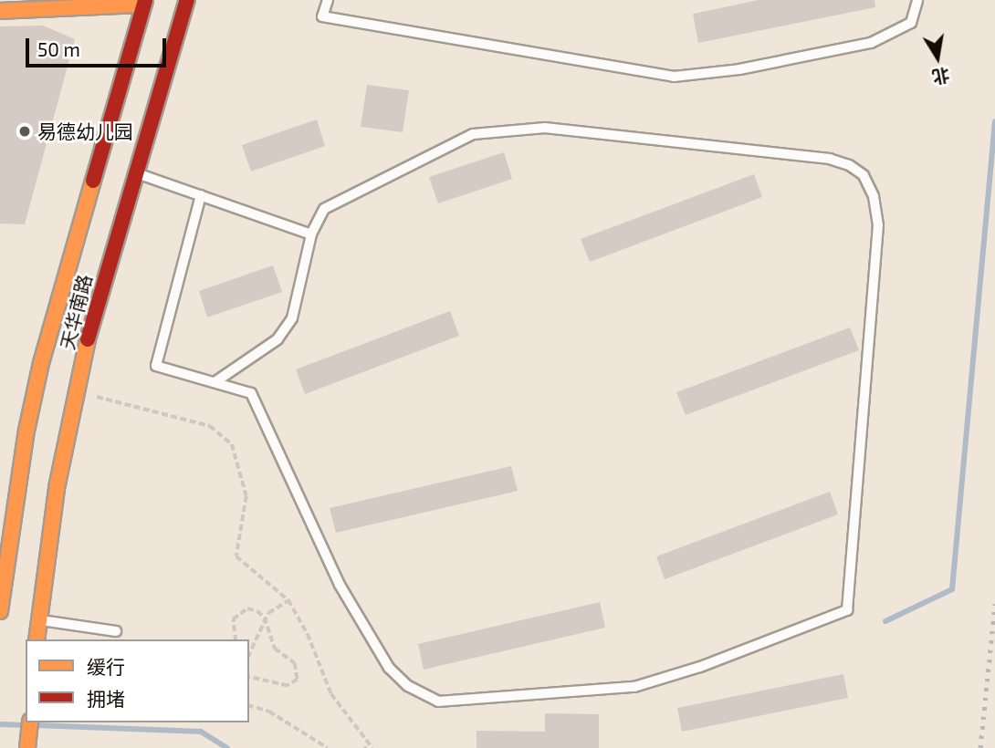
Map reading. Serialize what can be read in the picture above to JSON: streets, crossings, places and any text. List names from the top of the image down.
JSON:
{
  "streets": {
    "main road": ["天华南路"]
  },
  "places": ["易德幼儿园"],
  "legend": ["缓行", "拥堵"],
  "scale_bar": "50 m",
  "north": "bottom"
}
